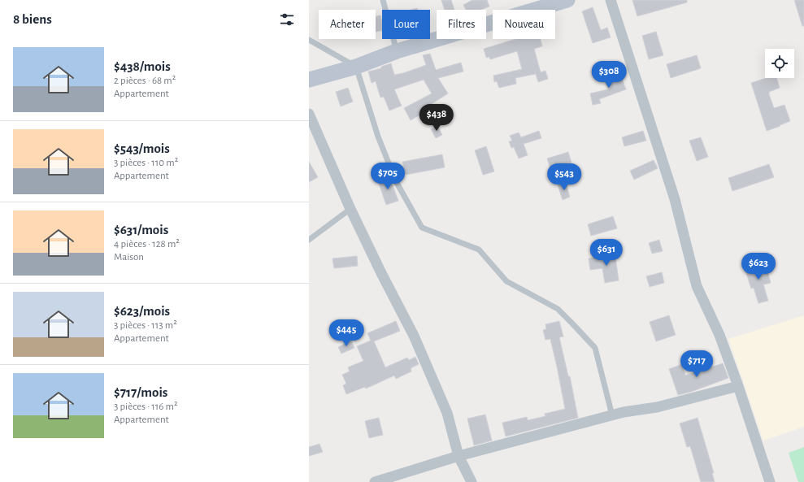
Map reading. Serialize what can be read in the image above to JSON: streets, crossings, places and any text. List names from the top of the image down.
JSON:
{
  "page": {
    "heading": "8 biens",
    "chip": [
      "Acheter",
      "Louer",
      "Filtres",
      "Nouveau"
    ],
    "list": [
      {
        "name": "$438/mois",
        "note": "2 pièces · 68 m² · Appartement"
      },
      {
        "name": "$543/mois",
        "note": "3 pièces · 110 m² · Appartement"
      },
      {
        "name": "$631/mois",
        "note": "4 pièces · 128 m² · Maison"
      },
      {
        "name": "$623/mois",
        "note": "3 pièces · 113 m² · Appartement"
      },
      {
        "name": "$717/mois",
        "note": "3 pièces · 116 m² · Appartement"
      }
    ],
    "price": [
      "$308",
      "$438",
      "$705",
      "$543",
      "$631",
      "$623",
      "$445",
      "$717"
    ]
  }
}
